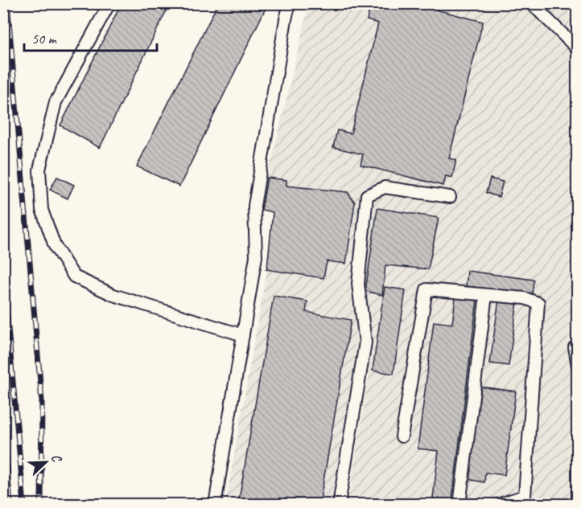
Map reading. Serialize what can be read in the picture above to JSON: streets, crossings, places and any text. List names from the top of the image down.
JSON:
{
  "scale_bar": "50 m",
  "north": "top right"
}
